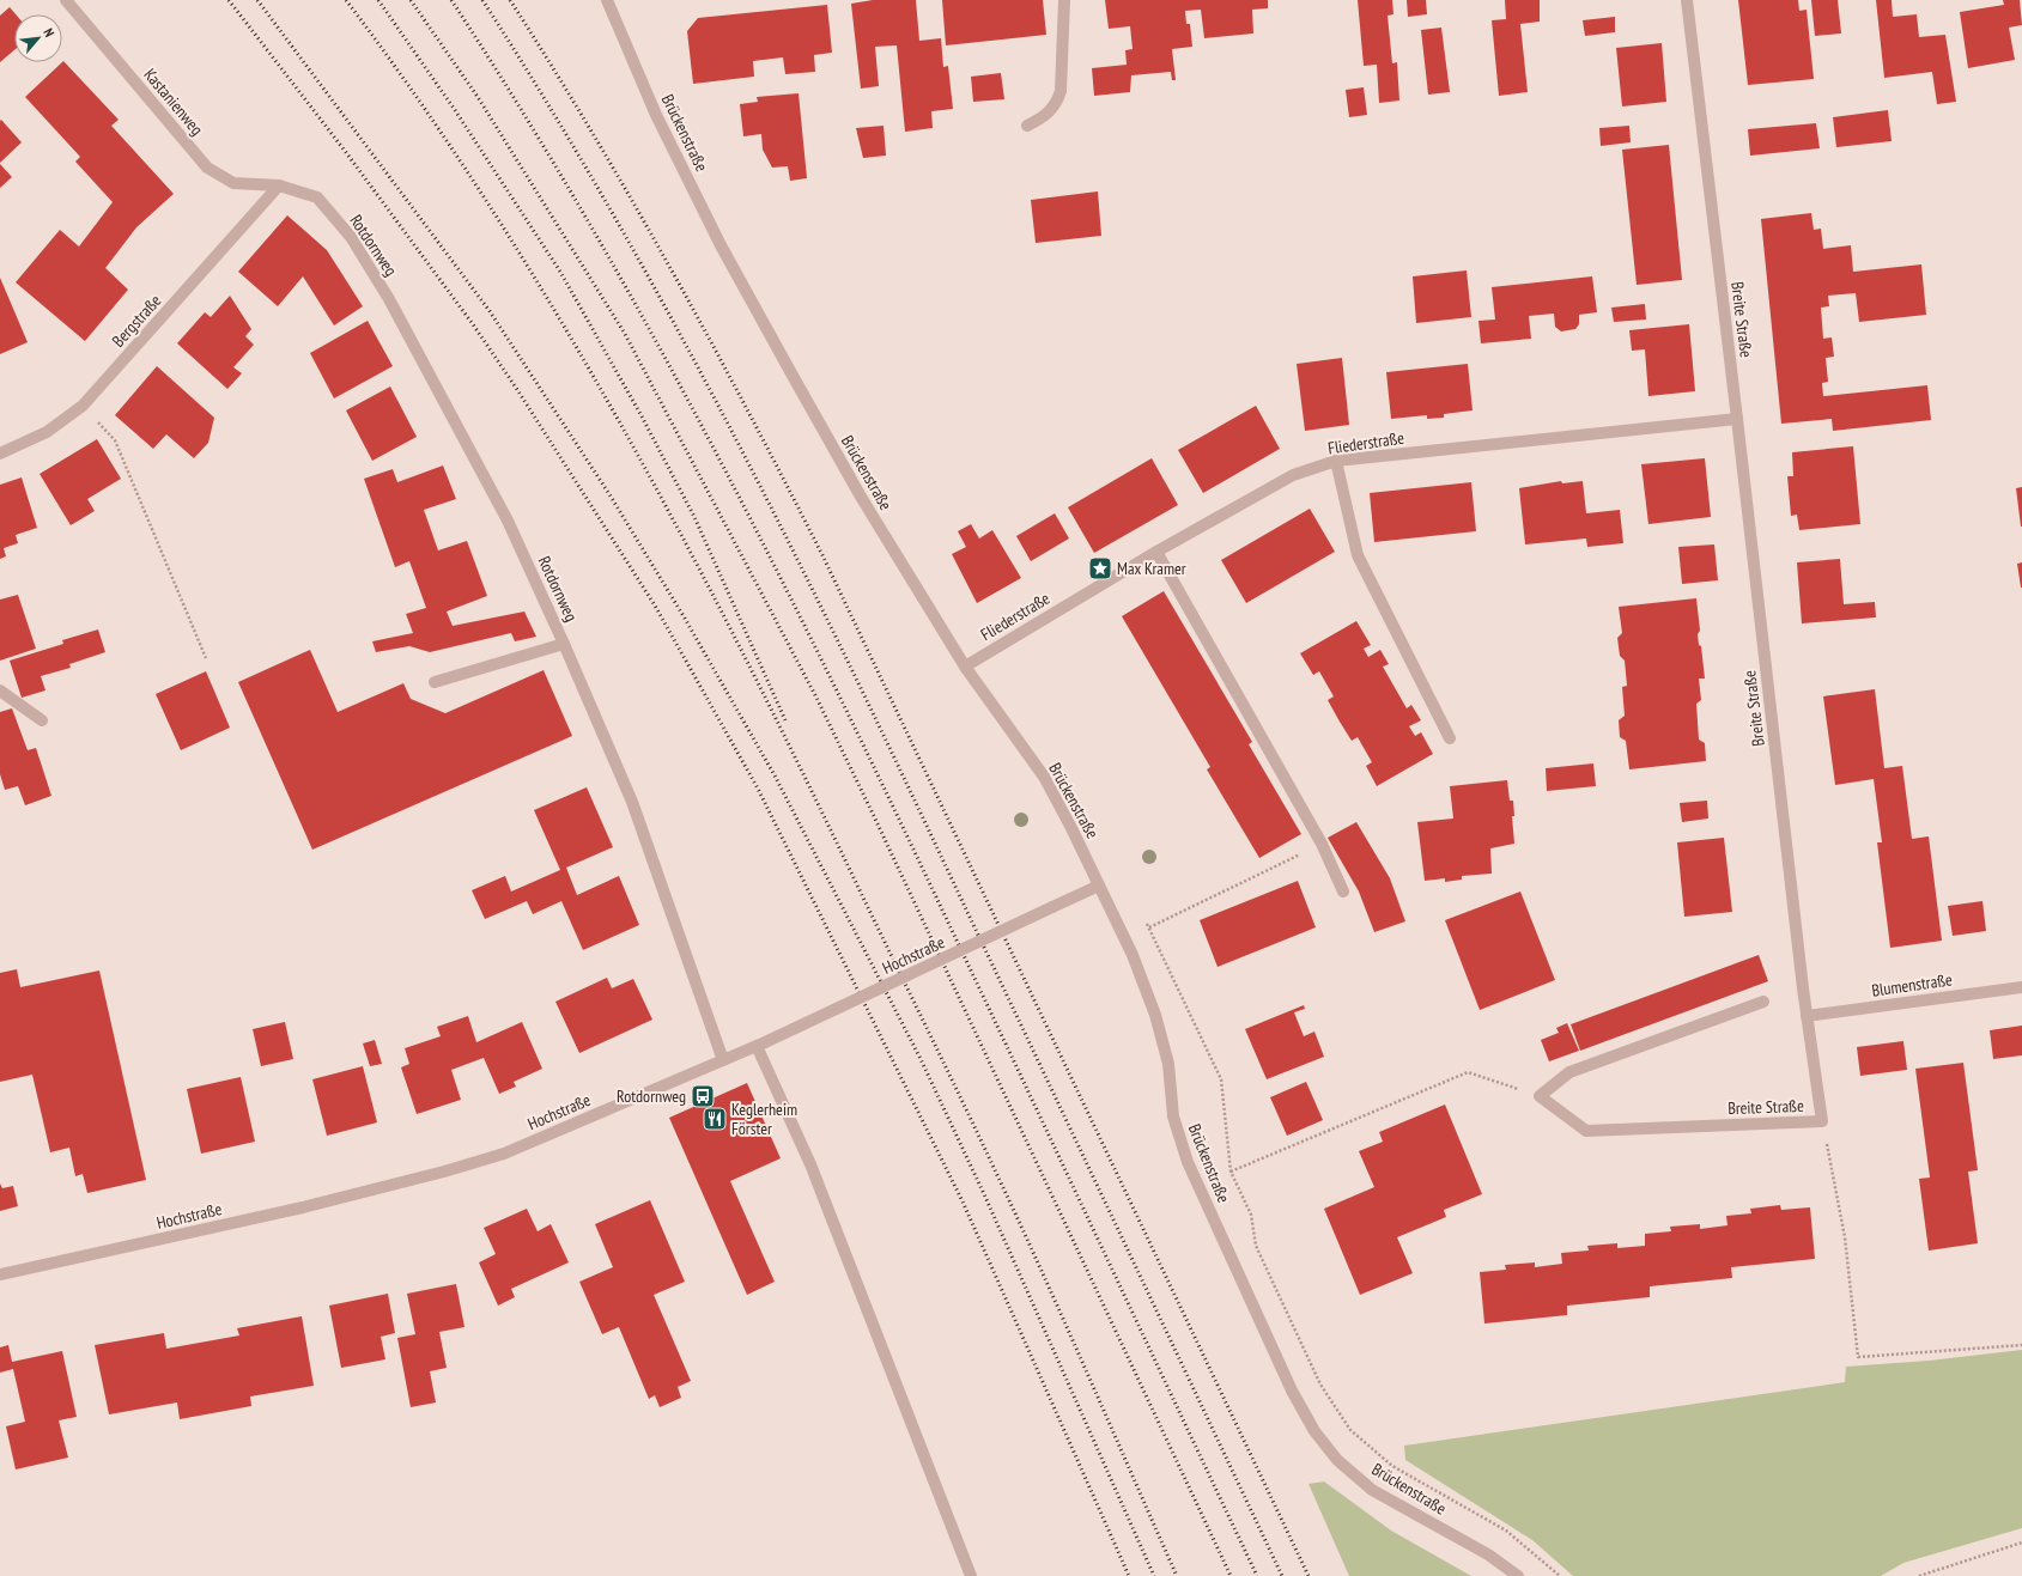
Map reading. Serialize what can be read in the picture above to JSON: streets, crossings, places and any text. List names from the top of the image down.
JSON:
{
  "streets": {
    "street": [
      "Kastanienweg",
      "Brückenstraße",
      "Rotdornweg",
      "Breite Straße",
      "Bergstraße",
      "Fliederstraße",
      "Hochstraße",
      "Blumenstraße"
    ]
  },
  "crossings": [
    ["Kastanienweg", "Rotdornweg"],
    ["Kastanienweg", "Bergstraße"],
    ["Brückenstraße", "Fliederstraße"],
    ["Brückenstraße", "Hochstraße"],
    ["Rotdornweg", "Bergstraße"],
    ["Rotdornweg", "Hochstraße"],
    ["Breite Straße", "Fliederstraße"],
    ["Breite Straße", "Blumenstraße"]
  ],
  "places": {
    "place": ["Max Kramer"],
    "bus stop": ["Rotdornweg"],
    "restaurant": ["Keglerheim Förster"]
  },
  "north": "top right"
}
